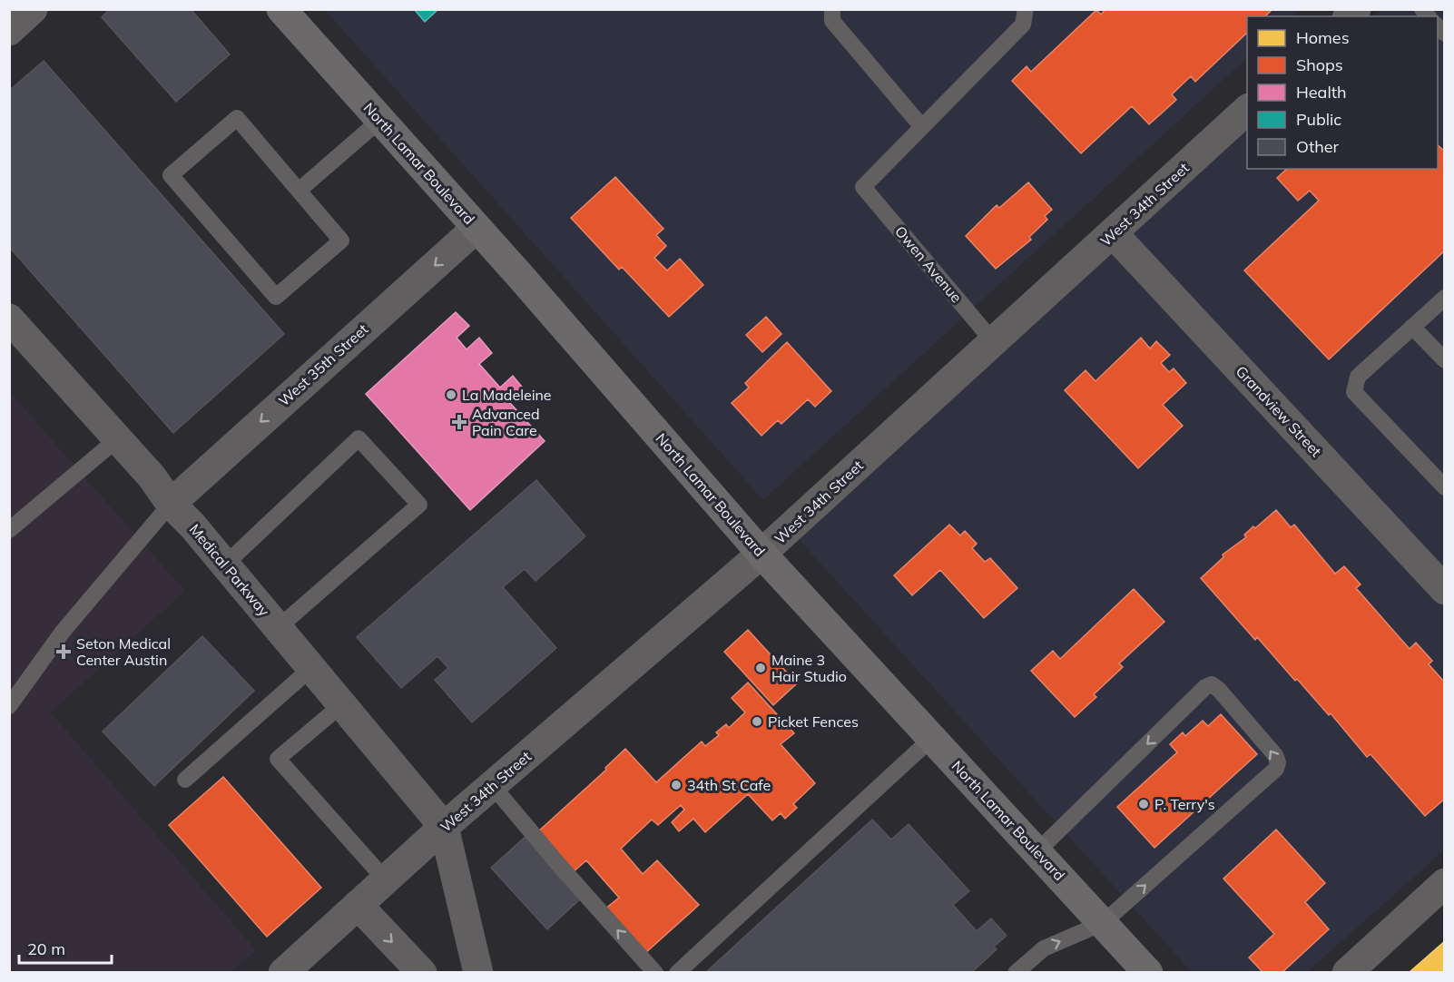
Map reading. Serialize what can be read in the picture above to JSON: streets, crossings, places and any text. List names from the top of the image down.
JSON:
{
  "streets": {
    "main road": ["North Lamar Boulevard"],
    "street": [
      "West 34th Street",
      "West 35th Street",
      "Grandview Street",
      "Medical Parkway"
    ],
    "lane": ["Owen Avenue"]
  },
  "crossings": [
    ["North Lamar Boulevard", "West 34th Street"],
    ["North Lamar Boulevard", "West 35th Street"],
    ["West 34th Street", "Owen Avenue"],
    ["West 34th Street", "Grandview Street"],
    ["West 34th Street", "Medical Parkway"],
    ["West 35th Street", "Medical Parkway"]
  ],
  "one_way": ["West 35th Street"],
  "places": {
    "other": [
      "La Madeleine",
      "Maine 3 Hair Studio",
      "Picket Fences",
      "34th St Cafe",
      "P. Terry's"
    ],
    "health": ["Advanced Pain Care", "Seton Medical Center Austin"]
  },
  "legend": [
    "Homes",
    "Shops",
    "Health",
    "Public",
    "Other"
  ],
  "scale_bar": "20 m"
}
